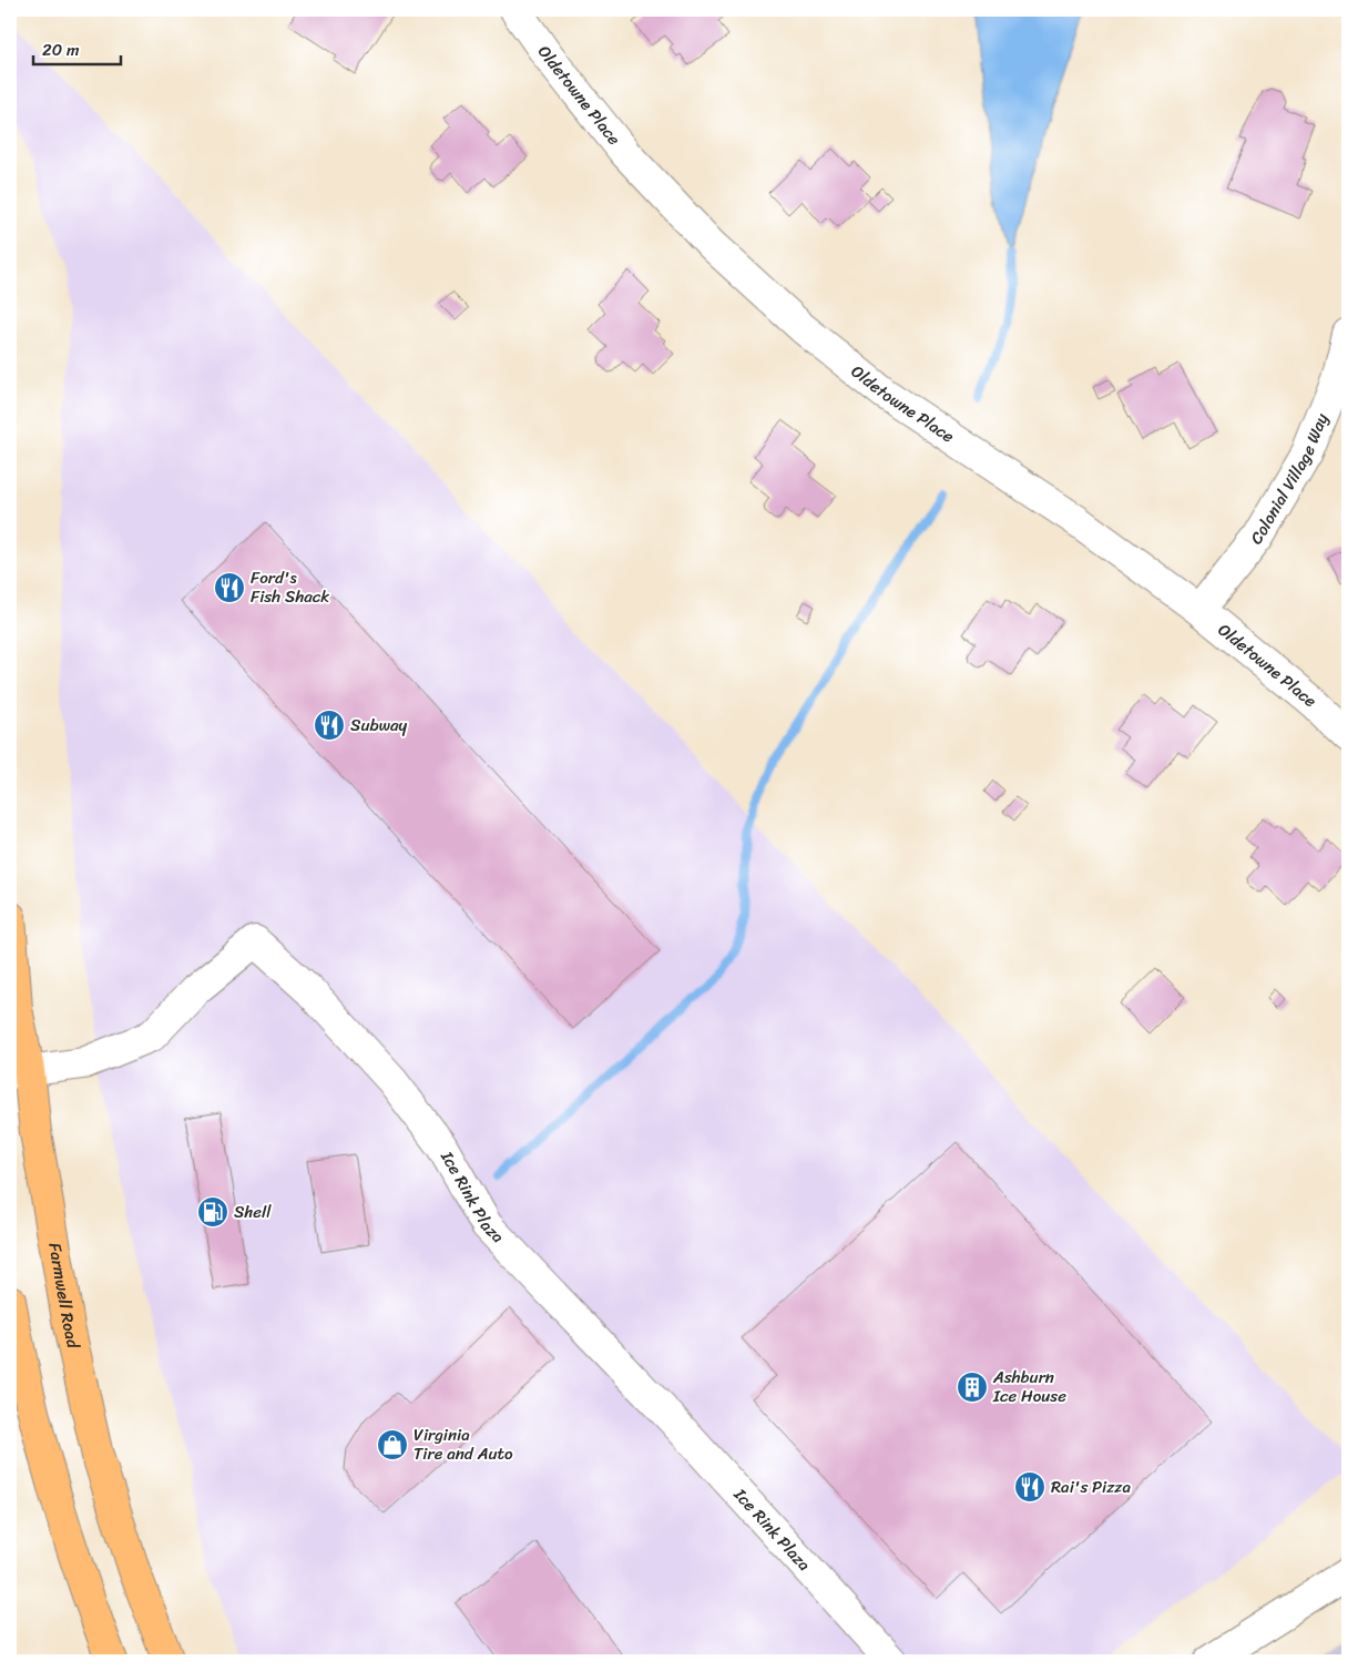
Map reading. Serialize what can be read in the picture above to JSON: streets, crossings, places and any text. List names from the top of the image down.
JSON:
{
  "streets": {
    "main road": ["Farmwell Road"],
    "street": ["Oldetowne Place", "Colonial Village Way", "Ice Rink Plaza"]
  },
  "crossings": [
    ["Oldetowne Place", "Colonial Village Way"],
    ["Ice Rink Plaza", "Farmwell Road"]
  ],
  "places": {
    "restaurant": ["Ford's Fish Shack", "Subway", "Rai's Pizza"],
    "fuel station": ["Shell"],
    "building": ["Ashburn Ice House"],
    "shop": ["Virginia Tire and Auto"]
  },
  "scale_bar": "20 m"
}
